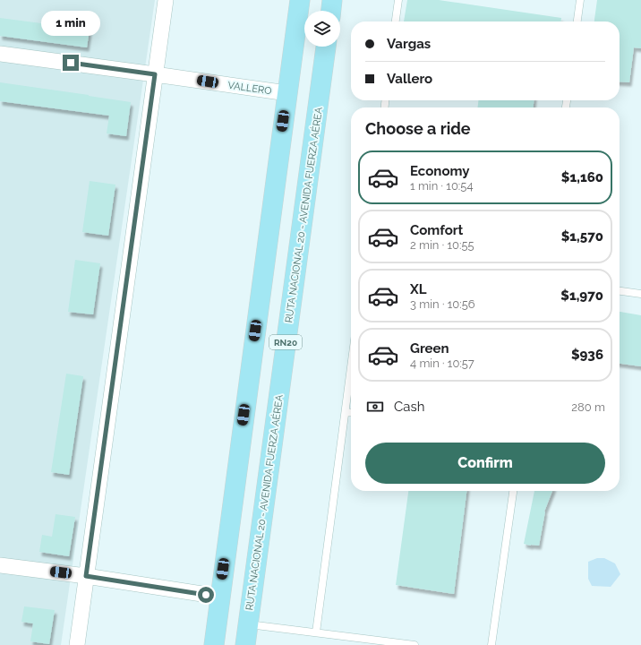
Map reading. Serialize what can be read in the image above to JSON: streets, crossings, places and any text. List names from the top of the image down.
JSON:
{
  "streets": {
    "main road": ["RUTA NACIONAL 20 - AVENIDA FUERZA AÉREA", "RN20"],
    "street": ["VALLERO"]
  },
  "crossings": [
    ["VALLERO", "RN20"]
  ],
  "page": {
    "bubble": "1 min",
    "banner": ["Vargas", "Vallero"],
    "heading": "Choose a ride",
    "list": [
      {
        "name": "Economy",
        "note": "1 min · 10:54",
        "value": "$1,160"
      },
      {
        "name": "Comfort",
        "note": "2 min · 10:55",
        "value": "$1,570"
      },
      {
        "name": "XL",
        "note": "3 min · 10:56",
        "value": "$1,970"
      },
      {
        "name": "Green",
        "note": "4 min · 10:57",
        "value": "$936"
      }
    ],
    "pay": ["Cash", "280 m"],
    "buttons": "Confirm"
  }
}
